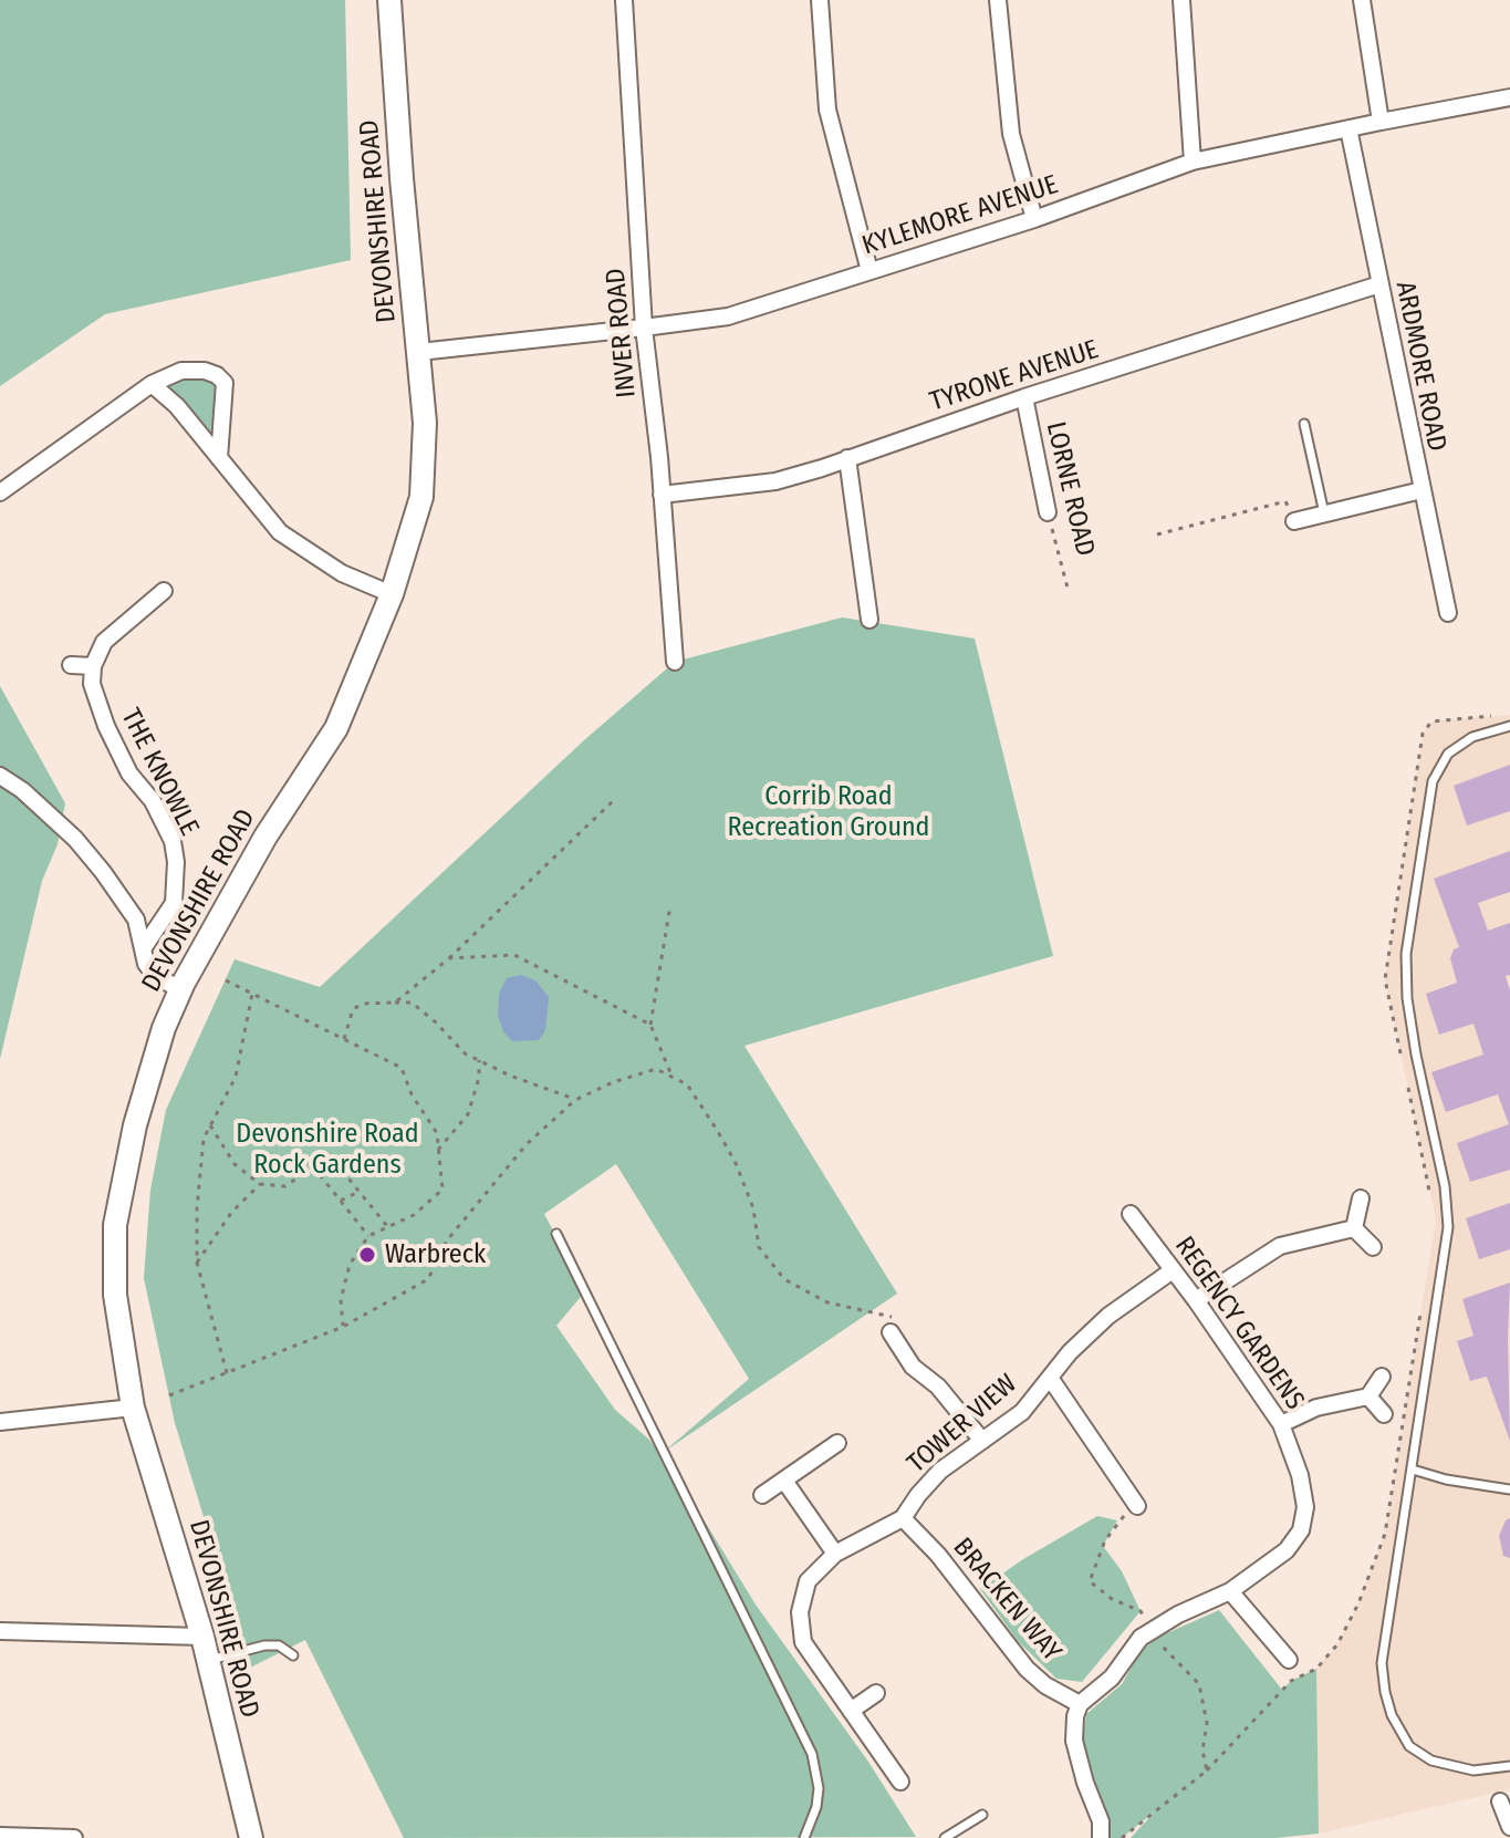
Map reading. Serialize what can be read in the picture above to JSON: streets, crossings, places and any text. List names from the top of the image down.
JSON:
{
  "streets": {
    "main road": ["DEVONSHIRE ROAD"],
    "street": [
      "KYLEMORE AVENUE",
      "INVER ROAD",
      "ARDMORE ROAD",
      "TYRONE AVENUE",
      "LORNE ROAD",
      "THE KNOWLE",
      "REGENCY GARDENS",
      "TOWER VIEW",
      "BRACKEN WAY"
    ]
  },
  "crossings": [
    ["KYLEMORE AVENUE", "DEVONSHIRE ROAD"],
    ["KYLEMORE AVENUE", "INVER ROAD"],
    ["KYLEMORE AVENUE", "ARDMORE ROAD"],
    ["INVER ROAD", "TYRONE AVENUE"],
    ["ARDMORE ROAD", "TYRONE AVENUE"],
    ["TYRONE AVENUE", "LORNE ROAD"],
    ["REGENCY GARDENS", "TOWER VIEW"],
    ["REGENCY GARDENS", "BRACKEN WAY"],
    ["TOWER VIEW", "BRACKEN WAY"]
  ],
  "parks": ["Corrib Road Recreation Ground", "Devonshire Road Rock Gardens"],
  "places": ["Warbreck"]
}
